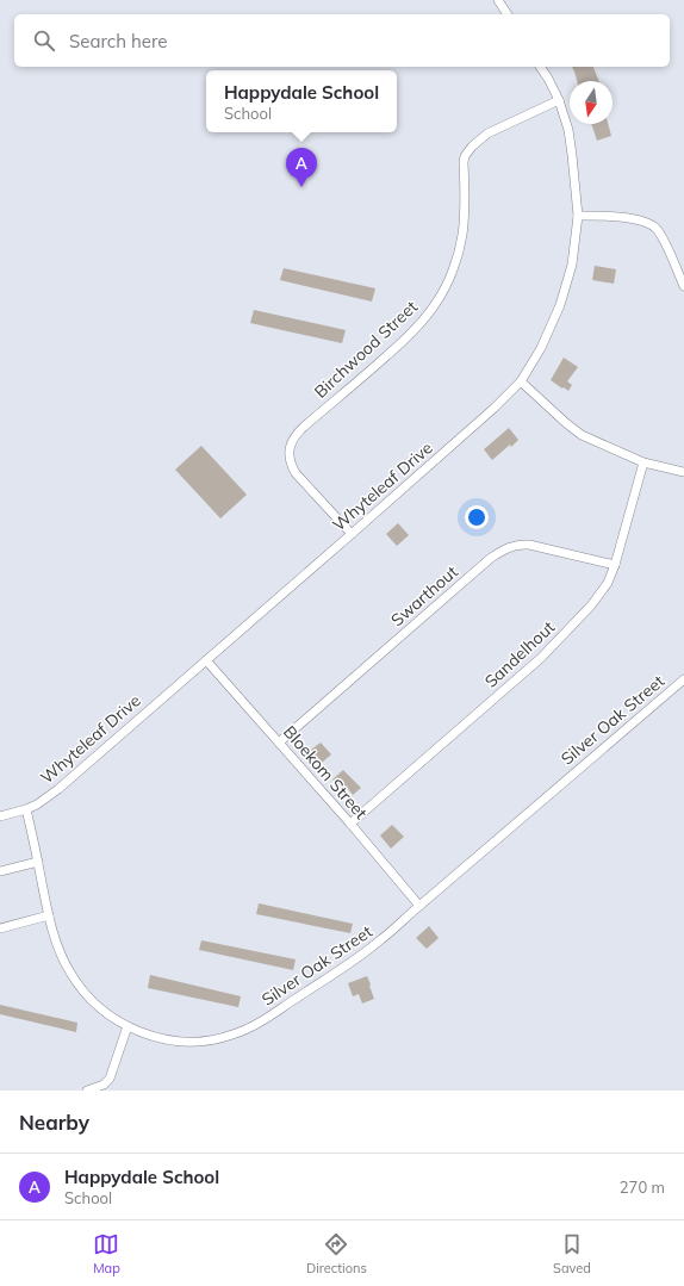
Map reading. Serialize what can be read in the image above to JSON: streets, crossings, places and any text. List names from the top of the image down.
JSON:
{
  "streets": {
    "street": [
      "Birchwood Street",
      "Whyteleaf Drive",
      "Swarthout",
      "Sandelhout",
      "Silver Oak Street",
      "Bloekom Street"
    ]
  },
  "crossings": [
    ["Birchwood Street", "Whyteleaf Drive"],
    ["Whyteleaf Drive", "Silver Oak Street"],
    ["Whyteleaf Drive", "Bloekom Street"],
    ["Swarthout", "Sandelhout"],
    ["Swarthout", "Bloekom Street"],
    ["Sandelhout", "Bloekom Street"],
    ["Silver Oak Street", "Bloekom Street"]
  ],
  "north": "bottom",
  "page": {
    "search": "Search here",
    "popup": ["Happydale School", "School"],
    "pins": "A",
    "heading": "Nearby",
    "list": [
      {
        "mark": "A",
        "name": "Happydale School",
        "note": "School",
        "value": "270 m"
      }
    ],
    "nav": ["Map", "Directions", "Saved"]
  }
}
